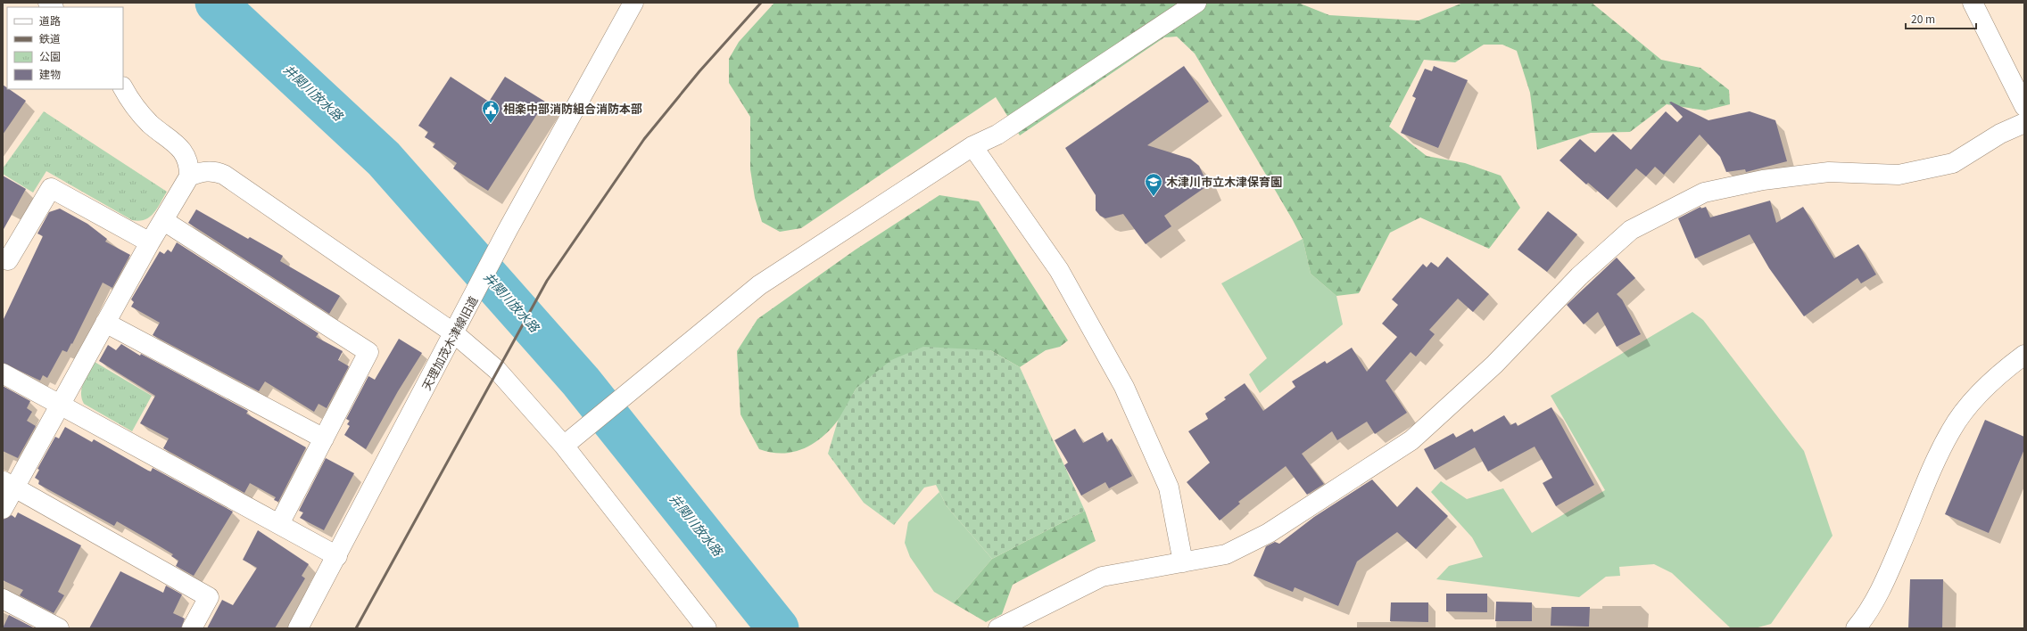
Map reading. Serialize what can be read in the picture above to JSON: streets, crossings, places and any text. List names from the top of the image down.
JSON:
{
  "streets": {
    "street": ["天理加茂木津線旧道"]
  },
  "water": ["井関川放水路"],
  "places": {
    "public building": ["相楽中部消防組合消防本部"],
    "school or university": ["木津川市立木津保育園"]
  },
  "legend": [
    "道路",
    "鉄道",
    "公園",
    "建物"
  ],
  "scale_bar": "20 m"
}
